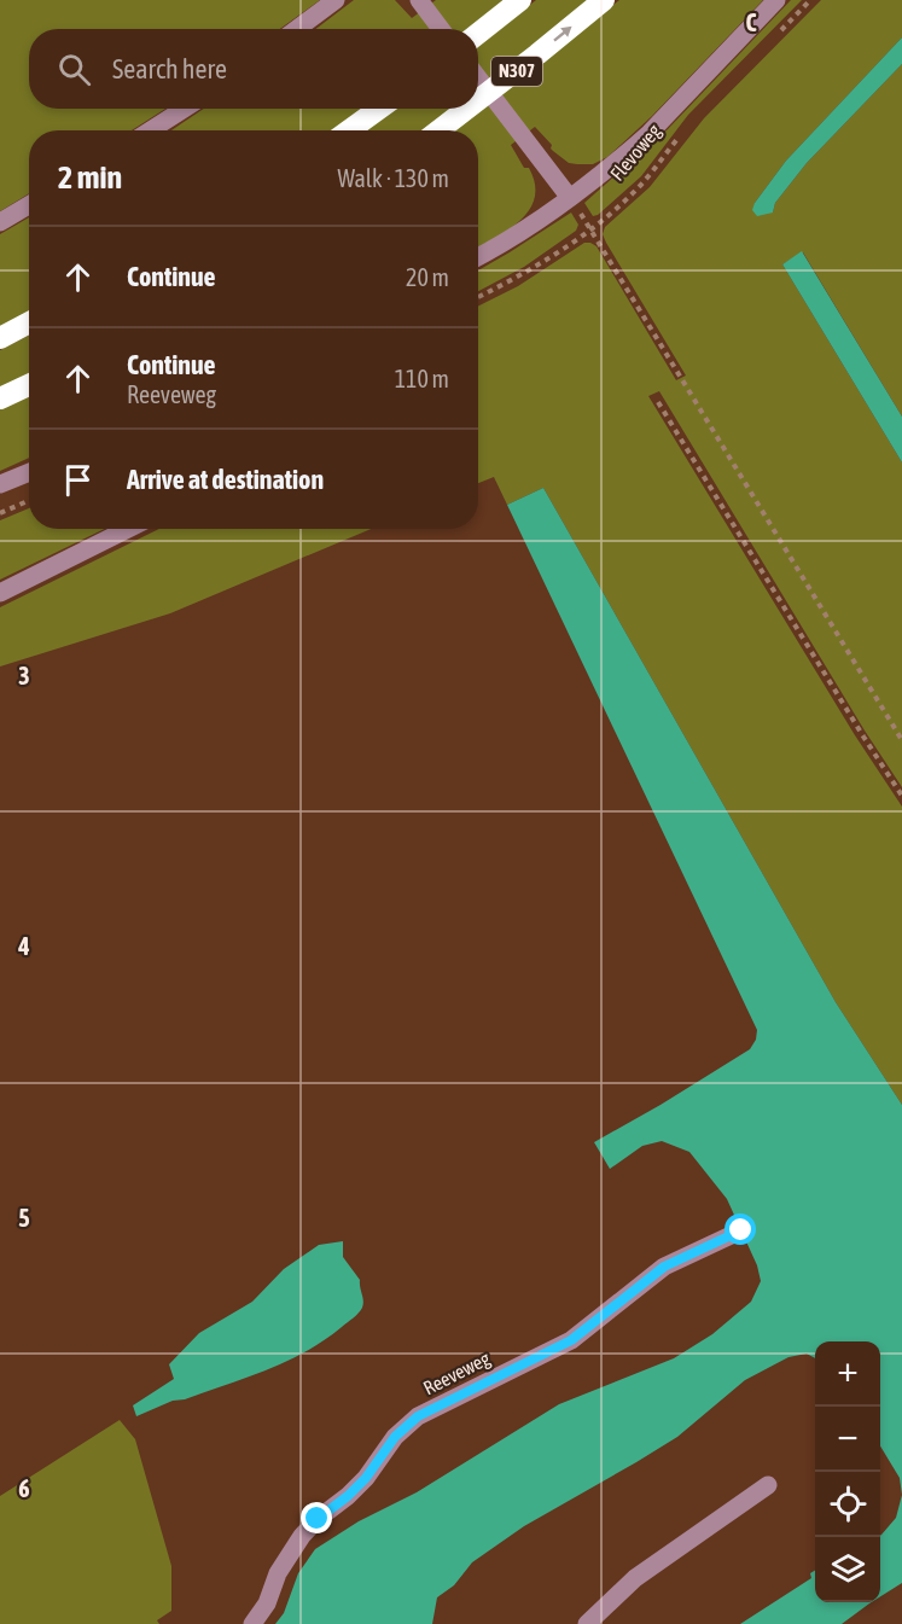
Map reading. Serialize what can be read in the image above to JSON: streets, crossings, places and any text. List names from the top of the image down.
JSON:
{
  "streets": {
    "highway": ["N307"],
    "street": ["Flevoweg", "Reeveweg"]
  },
  "page": {
    "search": "Search here",
    "heading": ["2 min", "Walk · 130 m"],
    "list": [
      ["Continue", "20 m"],
      ["Continue", "Reeveweg", "110 m"],
      "Arrive at destination"
    ],
    "map_buttons": ["+", "−"]
  },
  "grid": {
    "columns": ["C"],
    "rows": [
      "3",
      "4",
      "5",
      "6"
    ]
  }
}
